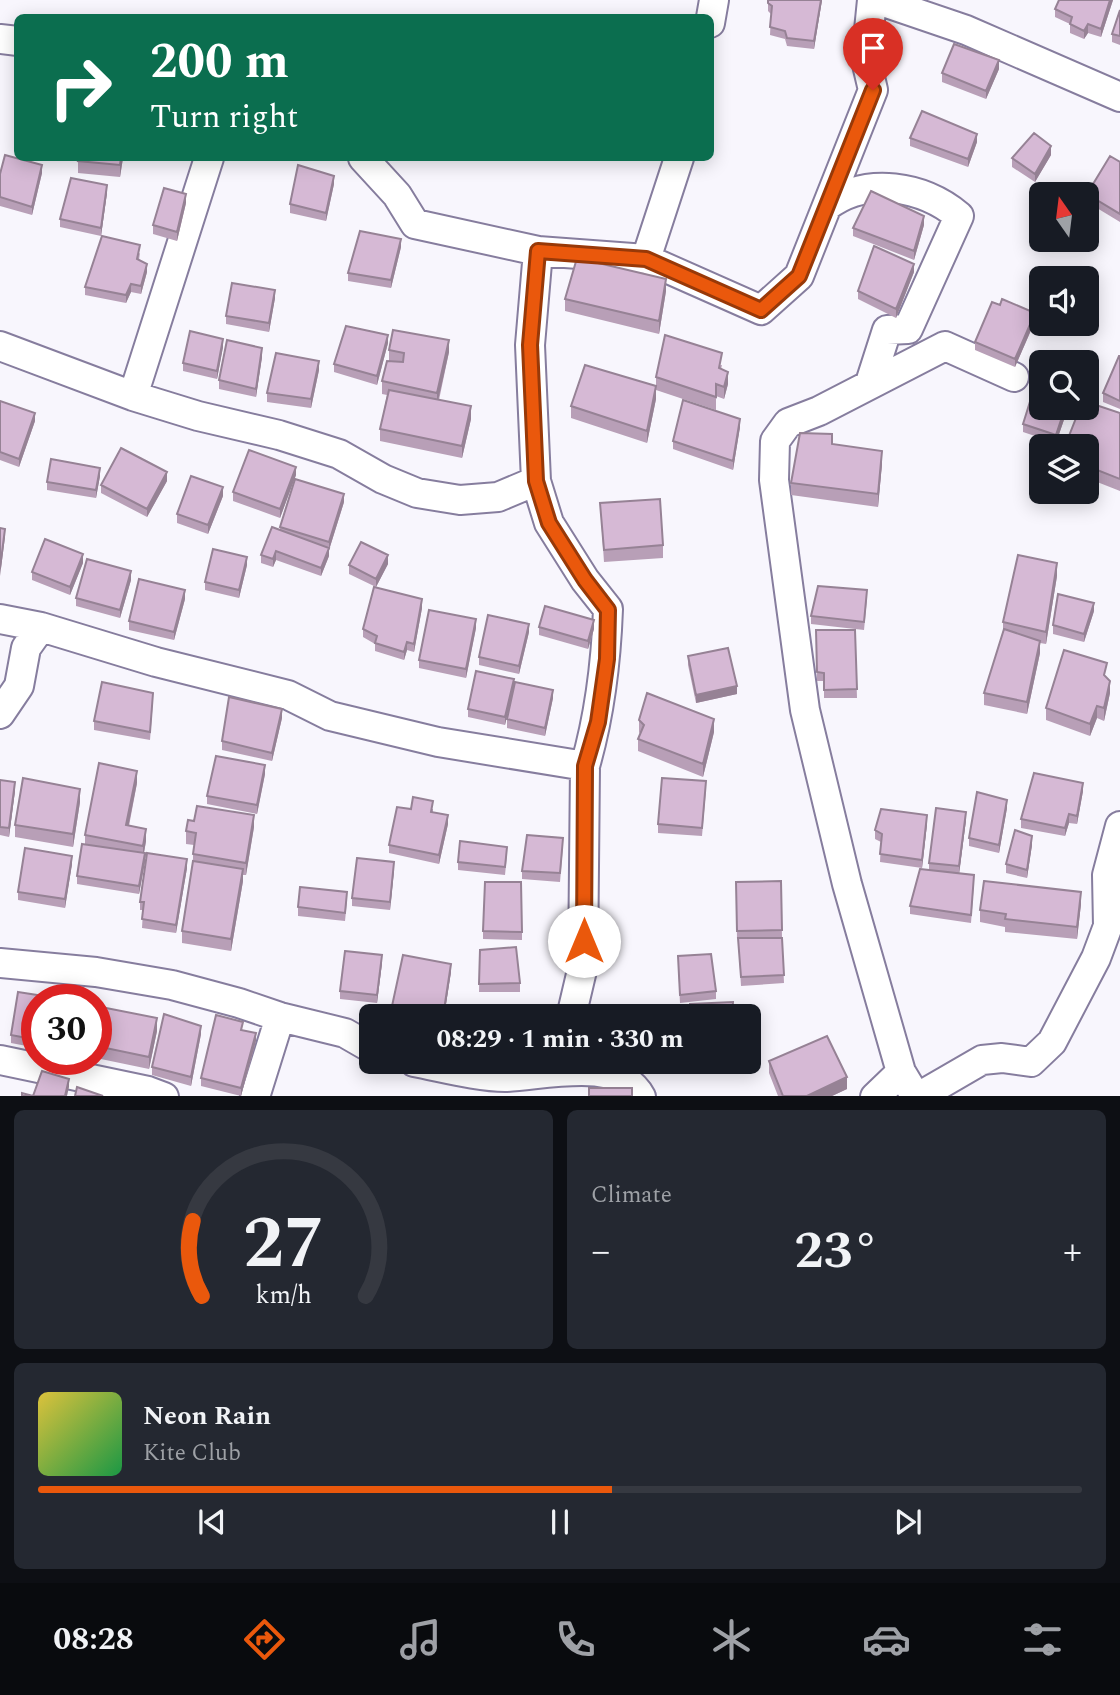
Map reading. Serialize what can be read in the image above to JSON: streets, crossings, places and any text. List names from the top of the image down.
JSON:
{
  "north": "top",
  "page": {
    "turn": ["200 m", "Turn right"],
    "limit": "30",
    "trip": "08:29 · 1 min · 330 m",
    "tile": "Climate",
    "heat": ["−", "23°", "+"],
    "song": ["Neon Rain", "Kite Club"],
    "tabs": "08:28",
    "gauge": ["27", "km/h"]
  }
}
